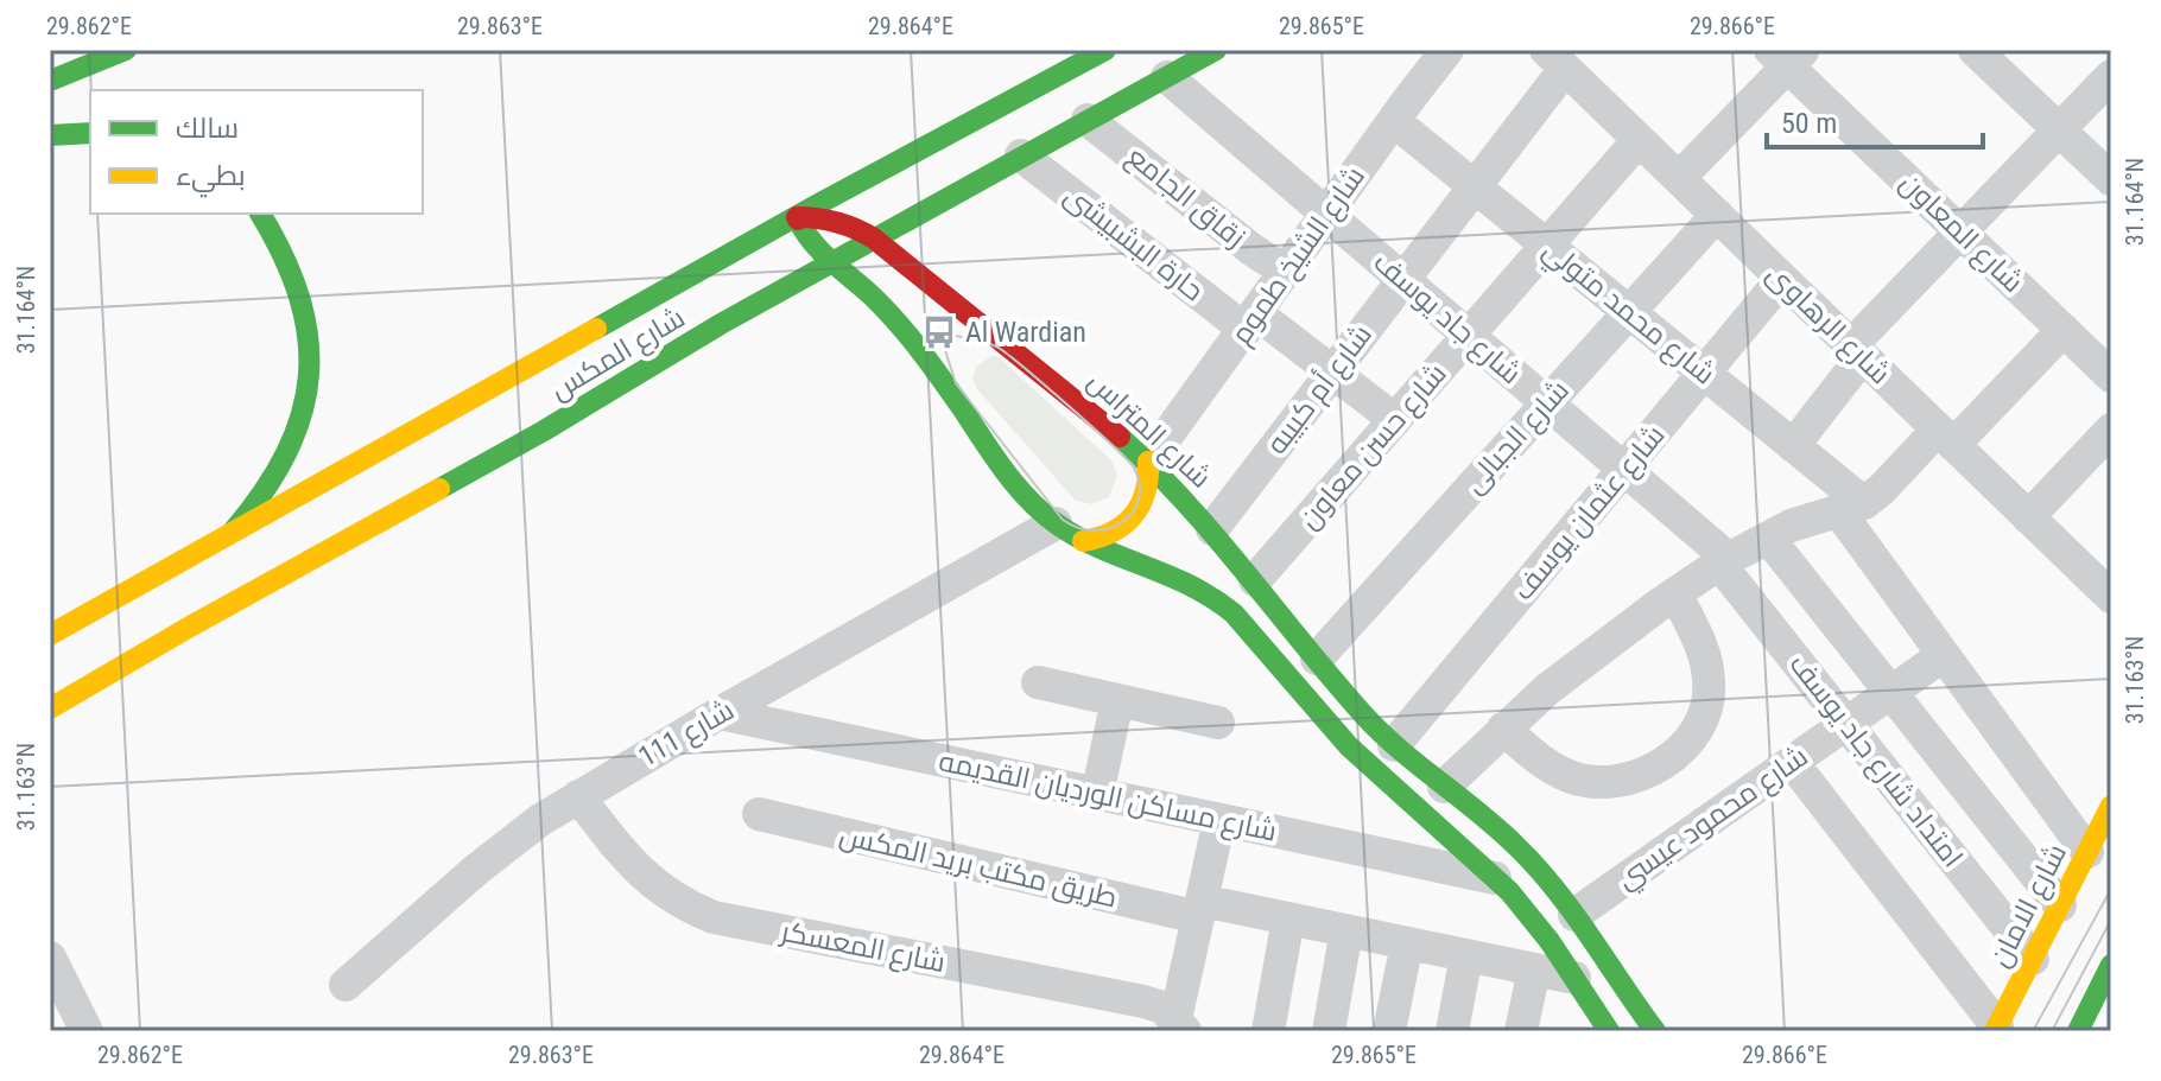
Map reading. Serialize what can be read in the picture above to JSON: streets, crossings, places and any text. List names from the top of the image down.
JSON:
{
  "streets": {
    "main road": ["شارع المكس", "شارع المتراس", "شارع الامان"],
    "street": [
      "زقاق الجامع",
      "شارع المعاون",
      "حارة البشبيشى",
      "شارع الشيخ طموم",
      "شارع محمد متولي",
      "شارع جاد يوسف",
      "شارع الرهاوى",
      "شارع أم كبيبه",
      "شارع الجبالى",
      "شارع حسن معاون",
      "شارع عثمان يوسف",
      "شارع 111",
      "امتداد شارع جاد يوسف",
      "شارع مساكن الورديان القديمه",
      "شارع محمود عيسي",
      "طريق مكتب بريد المكس",
      "شارع المعسكر"
    ]
  },
  "crossings": [
    ["زقاق الجامع", "شارع الشيخ طموم"],
    ["زقاق الجامع", "شارع المكس"],
    ["حارة البشبيشى", "شارع الشيخ طموم"],
    ["حارة البشبيشى", "شارع المكس"],
    ["حارة البشبيشى", "شارع أم كبيبه"],
    ["حارة البشبيشى", "شارع حسن معاون"],
    ["شارع الشيخ طموم", "شارع محمد متولي"],
    ["شارع الشيخ طموم", "شارع جاد يوسف"],
    ["شارع الشيخ طموم", "شارع المتراس"],
    ["شارع محمد متولي", "شارع أم كبيبه"],
    ["شارع محمد متولي", "شارع الجبالى"],
    ["شارع محمد متولي", "شارع حسن معاون"],
    ["شارع محمد متولي", "شارع عثمان يوسف"],
    ["شارع محمد متولي", "شارع محمود عيسي"],
    ["شارع محمد متولي", "شارع الامان"],
    ["شارع جاد يوسف", "شارع المكس"],
    ["شارع جاد يوسف", "شارع أم كبيبه"],
    ["شارع جاد يوسف", "شارع الجبالى"],
    ["شارع جاد يوسف", "شارع حسن معاون"],
    ["شارع جاد يوسف", "شارع عثمان يوسف"],
    ["شارع جاد يوسف", "امتداد شارع جاد يوسف"],
    ["شارع الرهاوى", "شارع أم كبيبه"],
    ["شارع الرهاوى", "شارع الجبالى"],
    ["شارع الرهاوى", "شارع حسن معاون"],
    ["شارع الرهاوى", "شارع عثمان يوسف"],
    ["شارع المكس", "شارع المتراس"],
    ["شارع أم كبيبه", "شارع المتراس"],
    ["شارع المتراس", "شارع الجبالى"],
    ["شارع المتراس", "شارع حسن معاون"],
    ["شارع المتراس", "شارع عثمان يوسف"],
    ["شارع المتراس", "شارع محمود عيسي"],
    ["شارع 111", "شارع مساكن الورديان القديمه"],
    ["شارع 111", "شارع المعسكر"],
    ["امتداد شارع جاد يوسف", "شارع محمود عيسي"],
    ["امتداد شارع جاد يوسف", "شارع الامان"]
  ],
  "places": {
    "bus stop": ["Al Wardian"]
  },
  "legend": ["سالك", "بطيء"],
  "scale_bar": "50 m",
  "coordinates": [
    "29.862°E",
    "29.863°E",
    "29.864°E",
    "29.865°E",
    "29.866°E",
    "31.164°N",
    "31.163°N"
  ]
}
